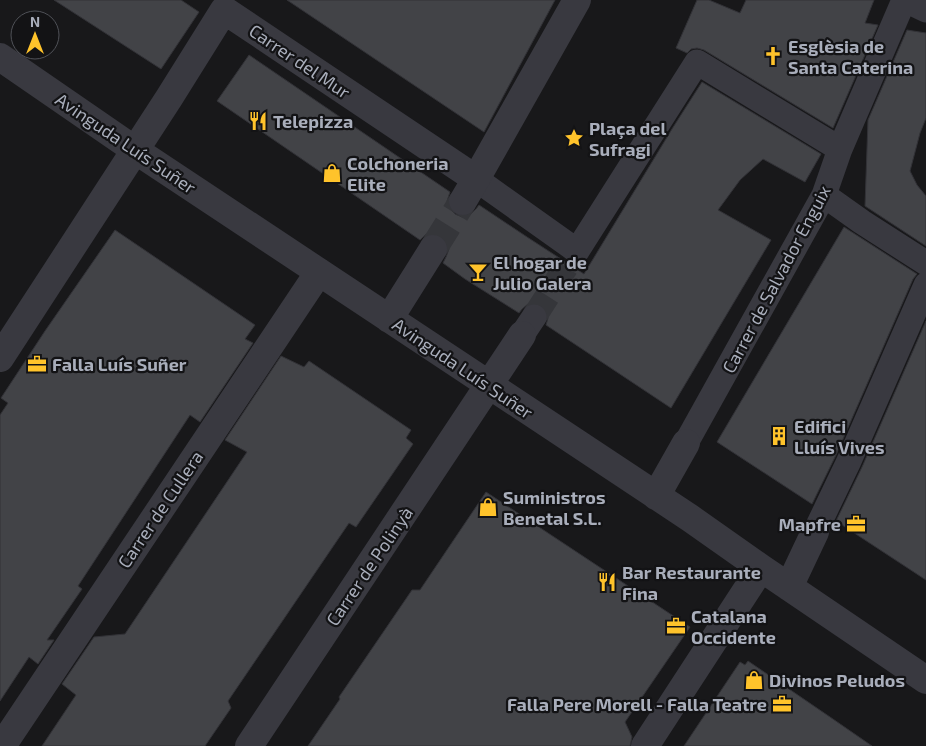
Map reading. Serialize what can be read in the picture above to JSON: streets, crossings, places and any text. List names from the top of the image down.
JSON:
{
  "streets": {
    "street": [
      "Carrer del Mur",
      "Avinguda Luís Suñer",
      "Carrer de Salvador Enguix",
      "Carrer de Cullera",
      "Carrer de Polinyà"
    ]
  },
  "crossings": [
    ["Avinguda Luís Suñer", "Carrer de Cullera"],
    ["Avinguda Luís Suñer", "Carrer de Polinyà"]
  ],
  "places": {
    "church": ["Esglèsia de Santa Caterina"],
    "restaurant": ["Telepizza", "Bar Restaurante Fina"],
    "place": ["Plaça del Sufragi"],
    "shop": ["Colchoneria Elite", "Suministros Benetal S.L.", "Divinos Peludos"],
    "bar": ["El hogar de Julio Galera"],
    "office": [
      "Falla Luís Suñer",
      "Mapfre",
      "Catalana Occidente",
      "Falla Pere Morell - Falla Teatre"
    ],
    "building": ["Edifici Lluís Vives"]
  },
  "north": "top"
}
